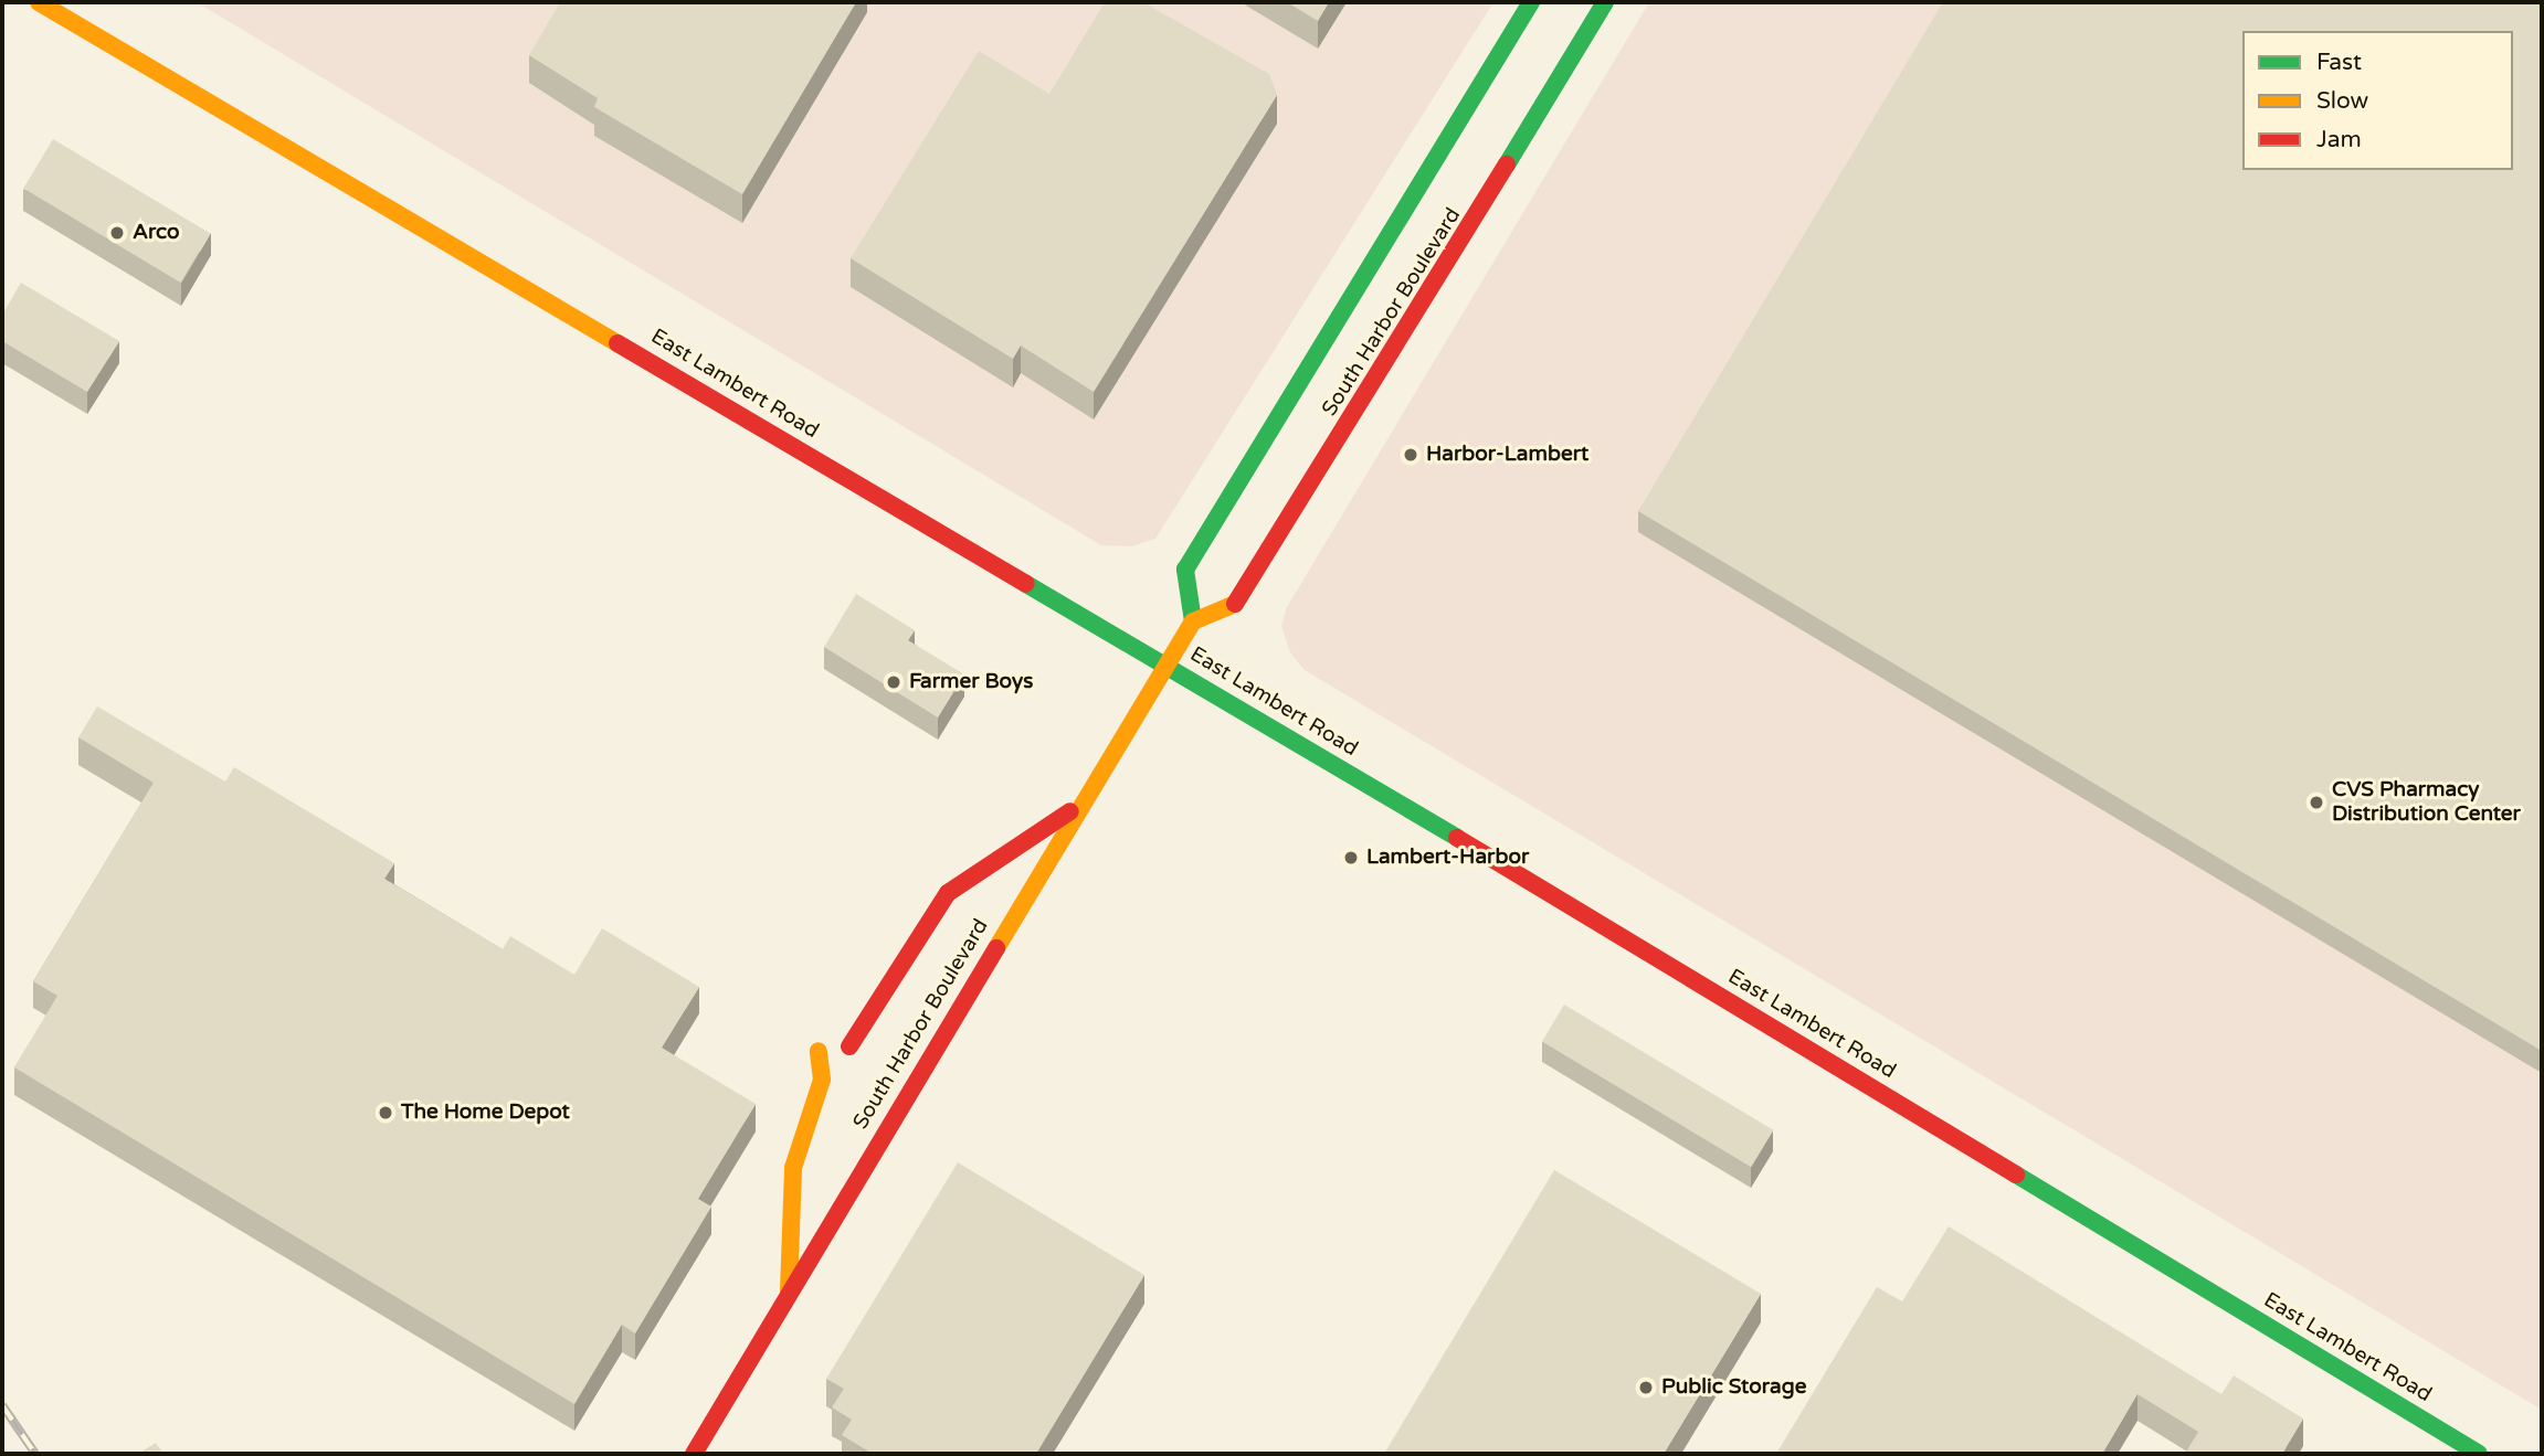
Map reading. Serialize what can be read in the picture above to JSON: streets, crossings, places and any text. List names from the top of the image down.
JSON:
{
  "streets": {
    "main road": ["South Harbor Boulevard", "East Lambert Road"]
  },
  "crossings": [
    ["South Harbor Boulevard", "East Lambert Road"]
  ],
  "places": [
    "Arco",
    "Harbor-Lambert",
    "Farmer Boys",
    "CVS Pharmacy Distribution Center",
    "Lambert-Harbor",
    "The Home Depot",
    "Public Storage"
  ],
  "legend": ["Fast", "Slow", "Jam"]
}
